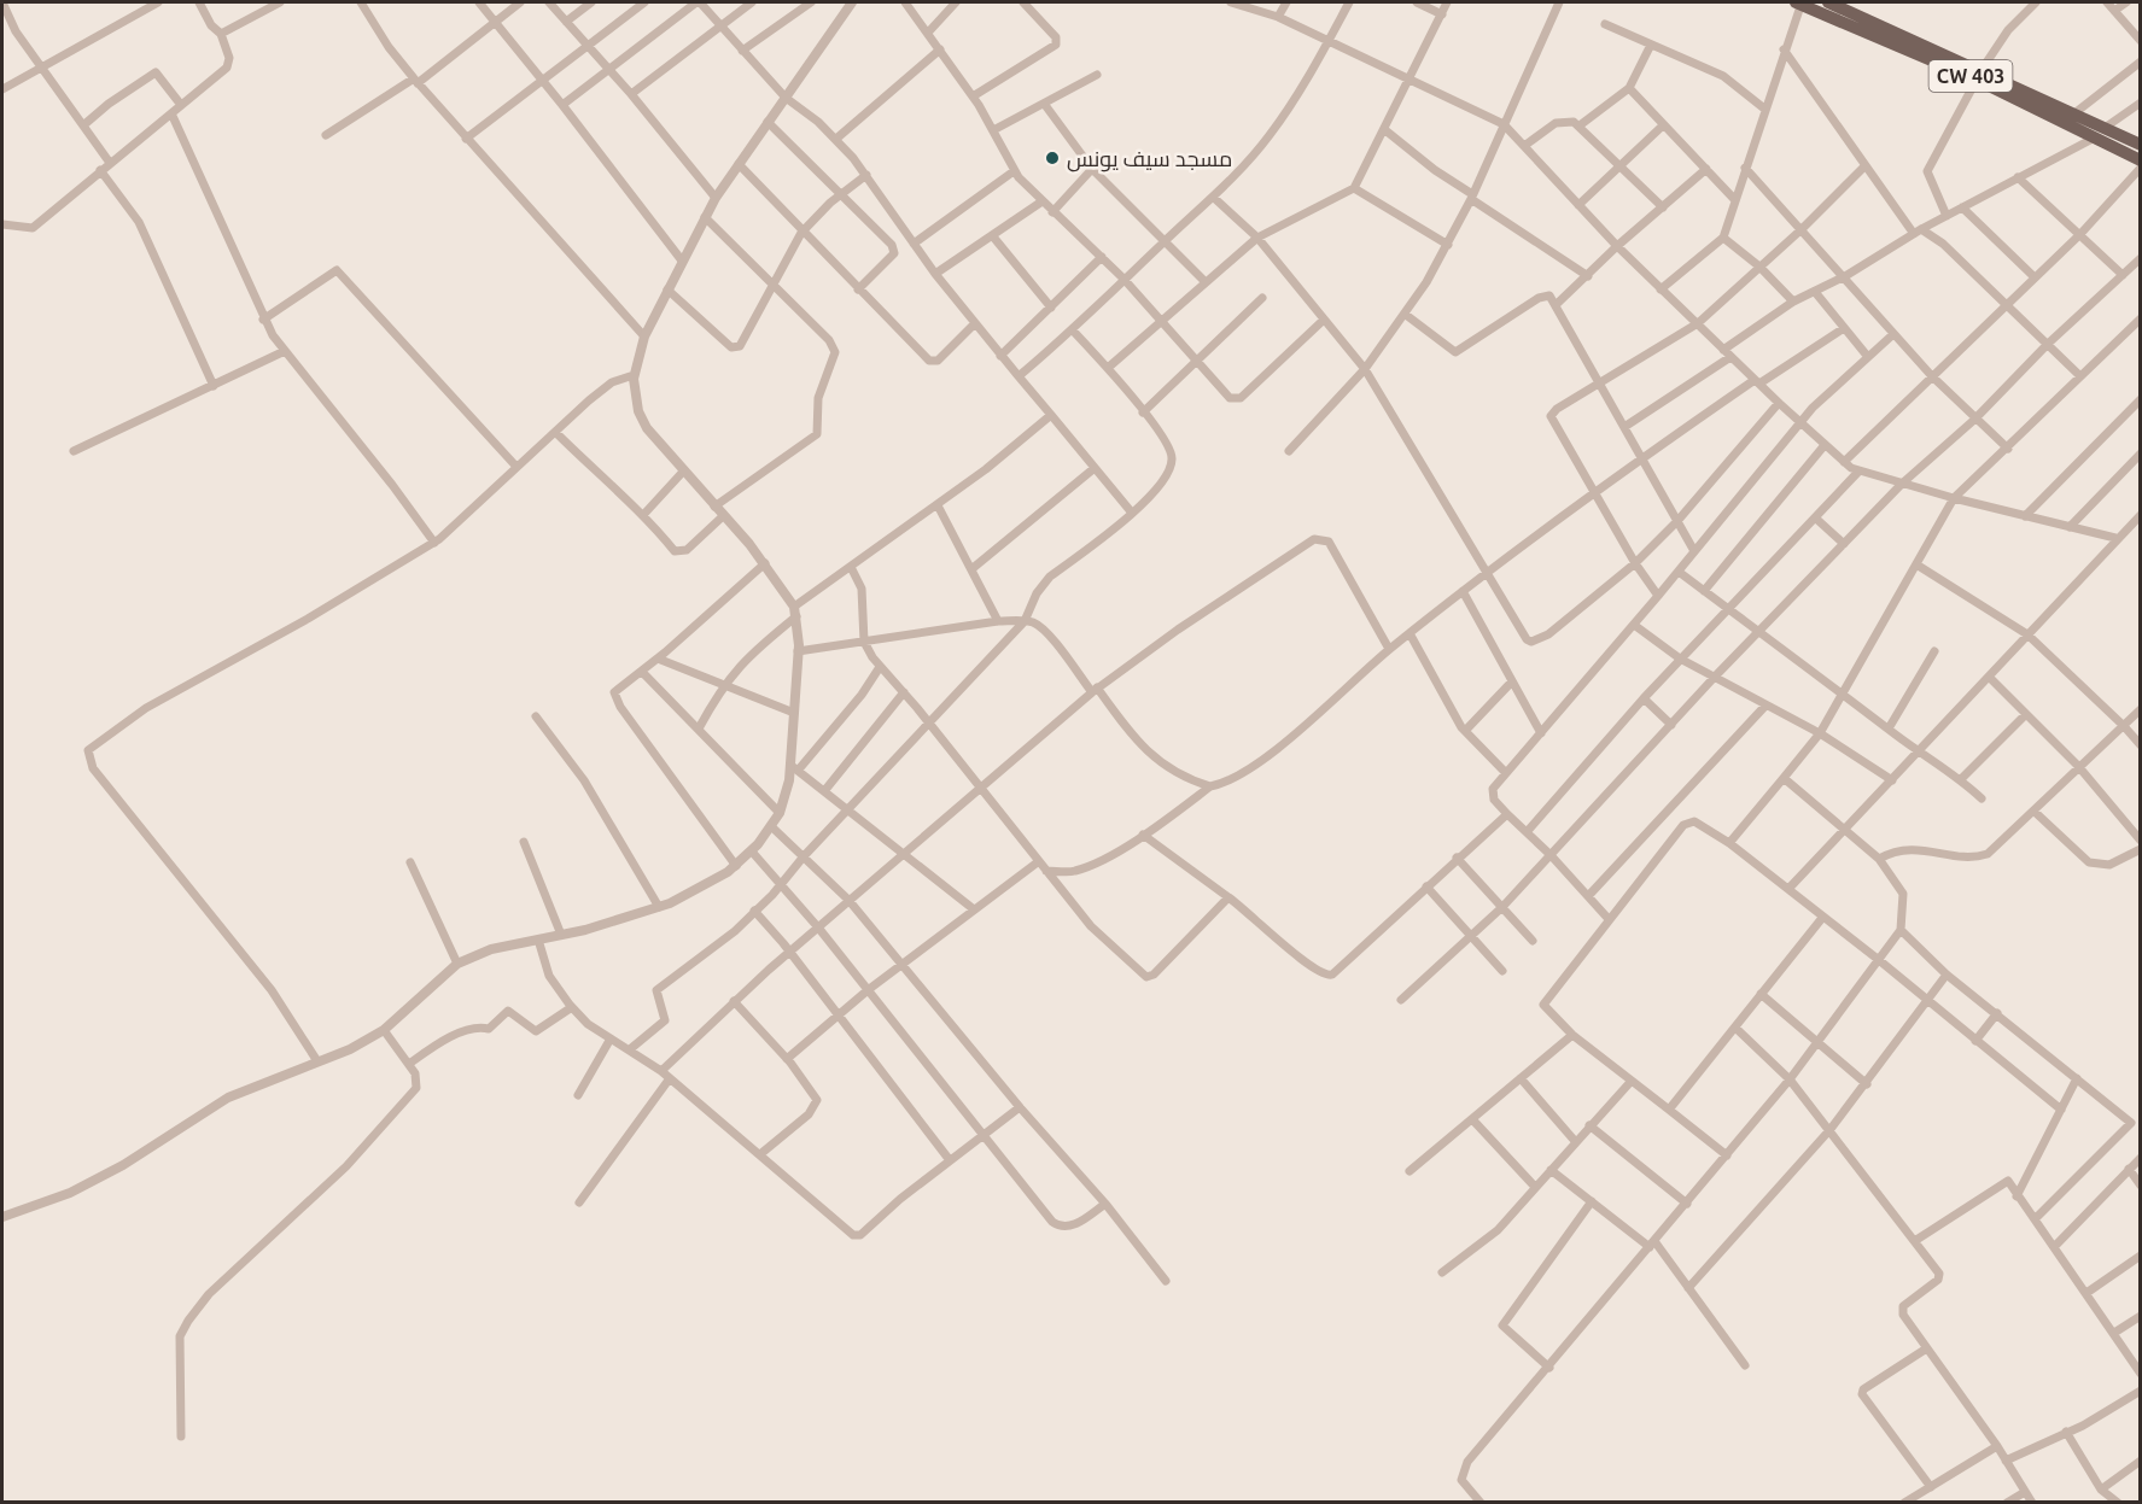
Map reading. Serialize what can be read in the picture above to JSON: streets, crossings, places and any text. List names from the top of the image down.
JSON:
{
  "streets": {
    "main road": ["CW 403"]
  },
  "places": ["مسجد سيف يونس"]
}
